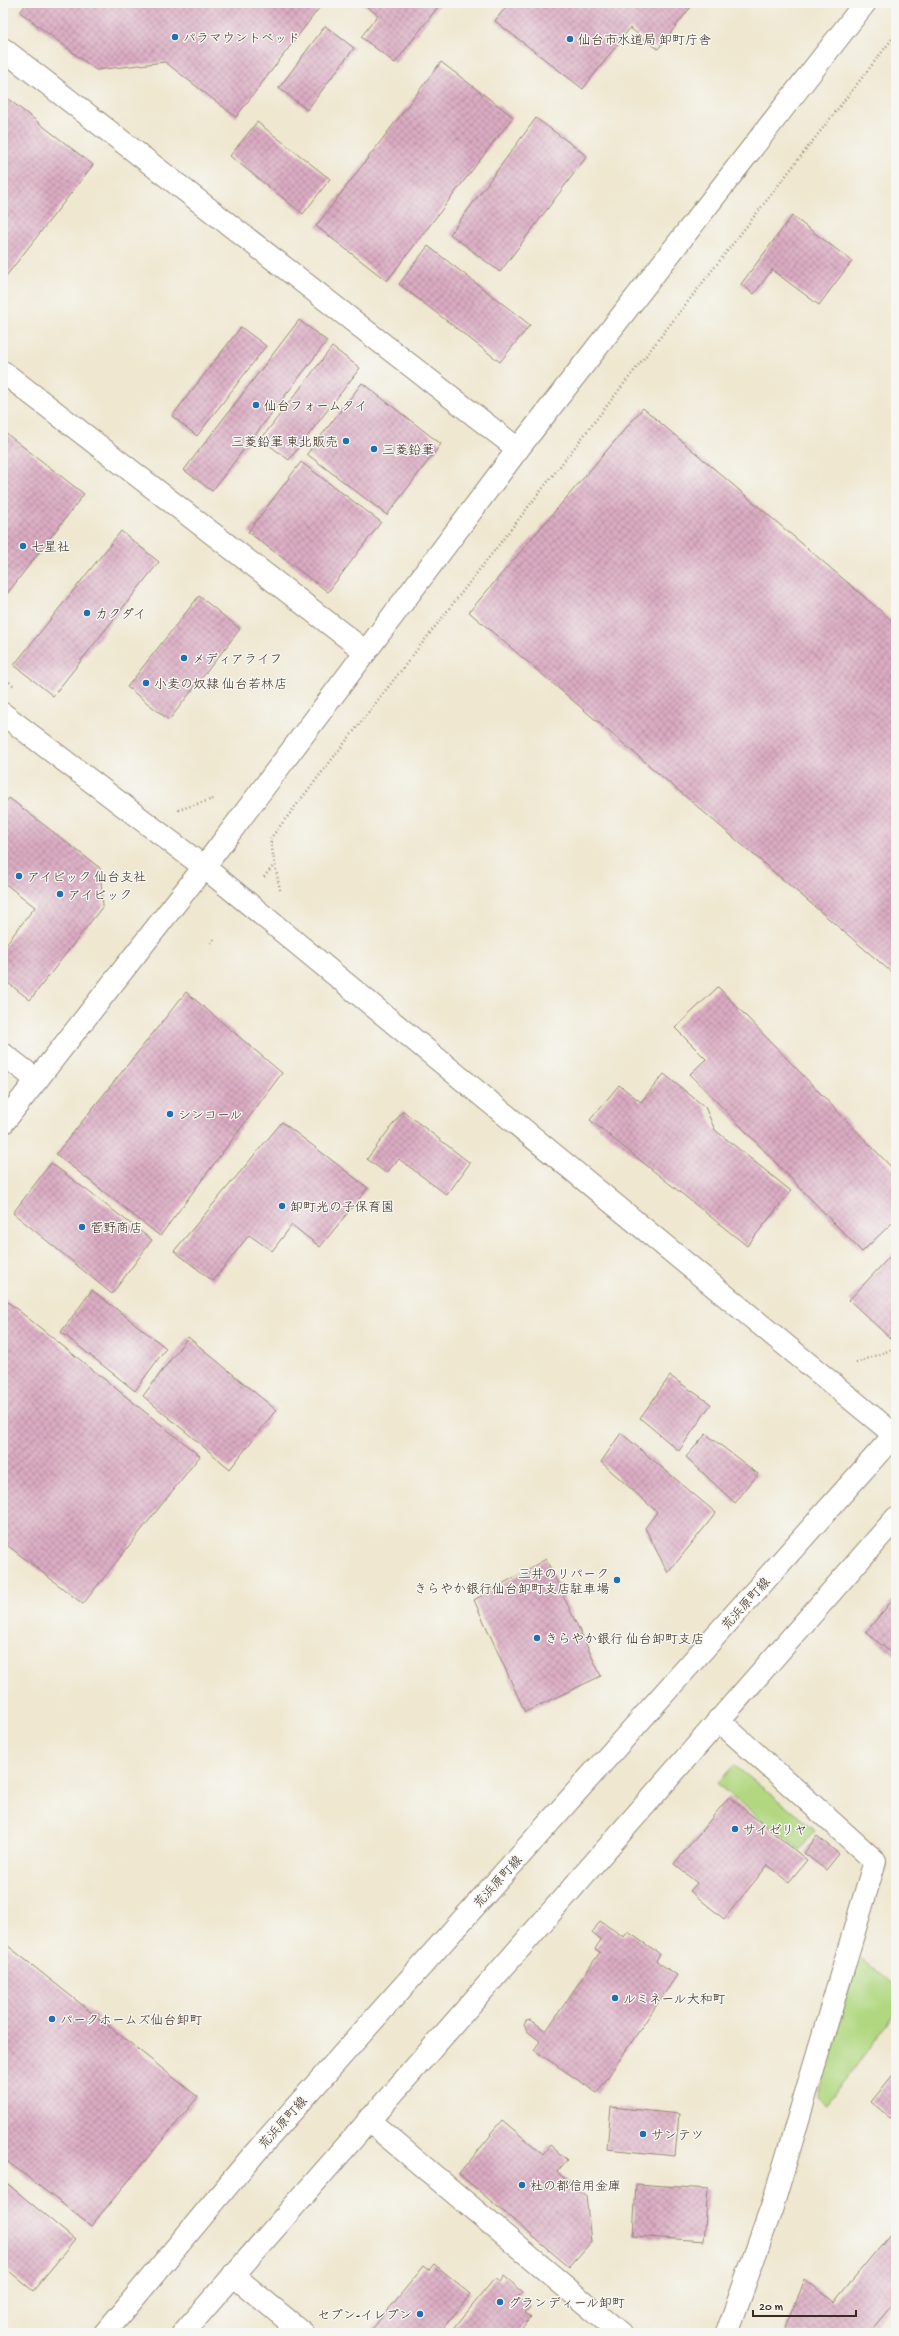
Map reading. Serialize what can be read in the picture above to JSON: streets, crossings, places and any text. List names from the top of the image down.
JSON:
{
  "streets": {
    "street": ["荒浜原町線"]
  },
  "places": [
    "パラマウントベッド",
    "仙台市水道局 卸町庁舎",
    "仙台フォームタイ",
    "三菱鉛筆 東北販売",
    "三菱鉛筆",
    "七星社",
    "カクダイ",
    "メディアライフ",
    "小麦の奴隷 仙台若林店",
    "アイビック 仙台支社",
    "アイビック",
    "シンコール",
    "卸町光の子保育園",
    "菅野商店",
    "三井のリパーク きらやか銀行仙台卸町支店駐車場",
    "きらやか銀行 仙台卸町支店",
    "サイゼリヤ",
    "ルミネール大和町",
    "パークホームズ仙台卸町",
    "サンテツ",
    "杜の都信用金庫",
    "グランディール卸町",
    "セブン-イレブン"
  ],
  "scale_bar": "20 m"
}
